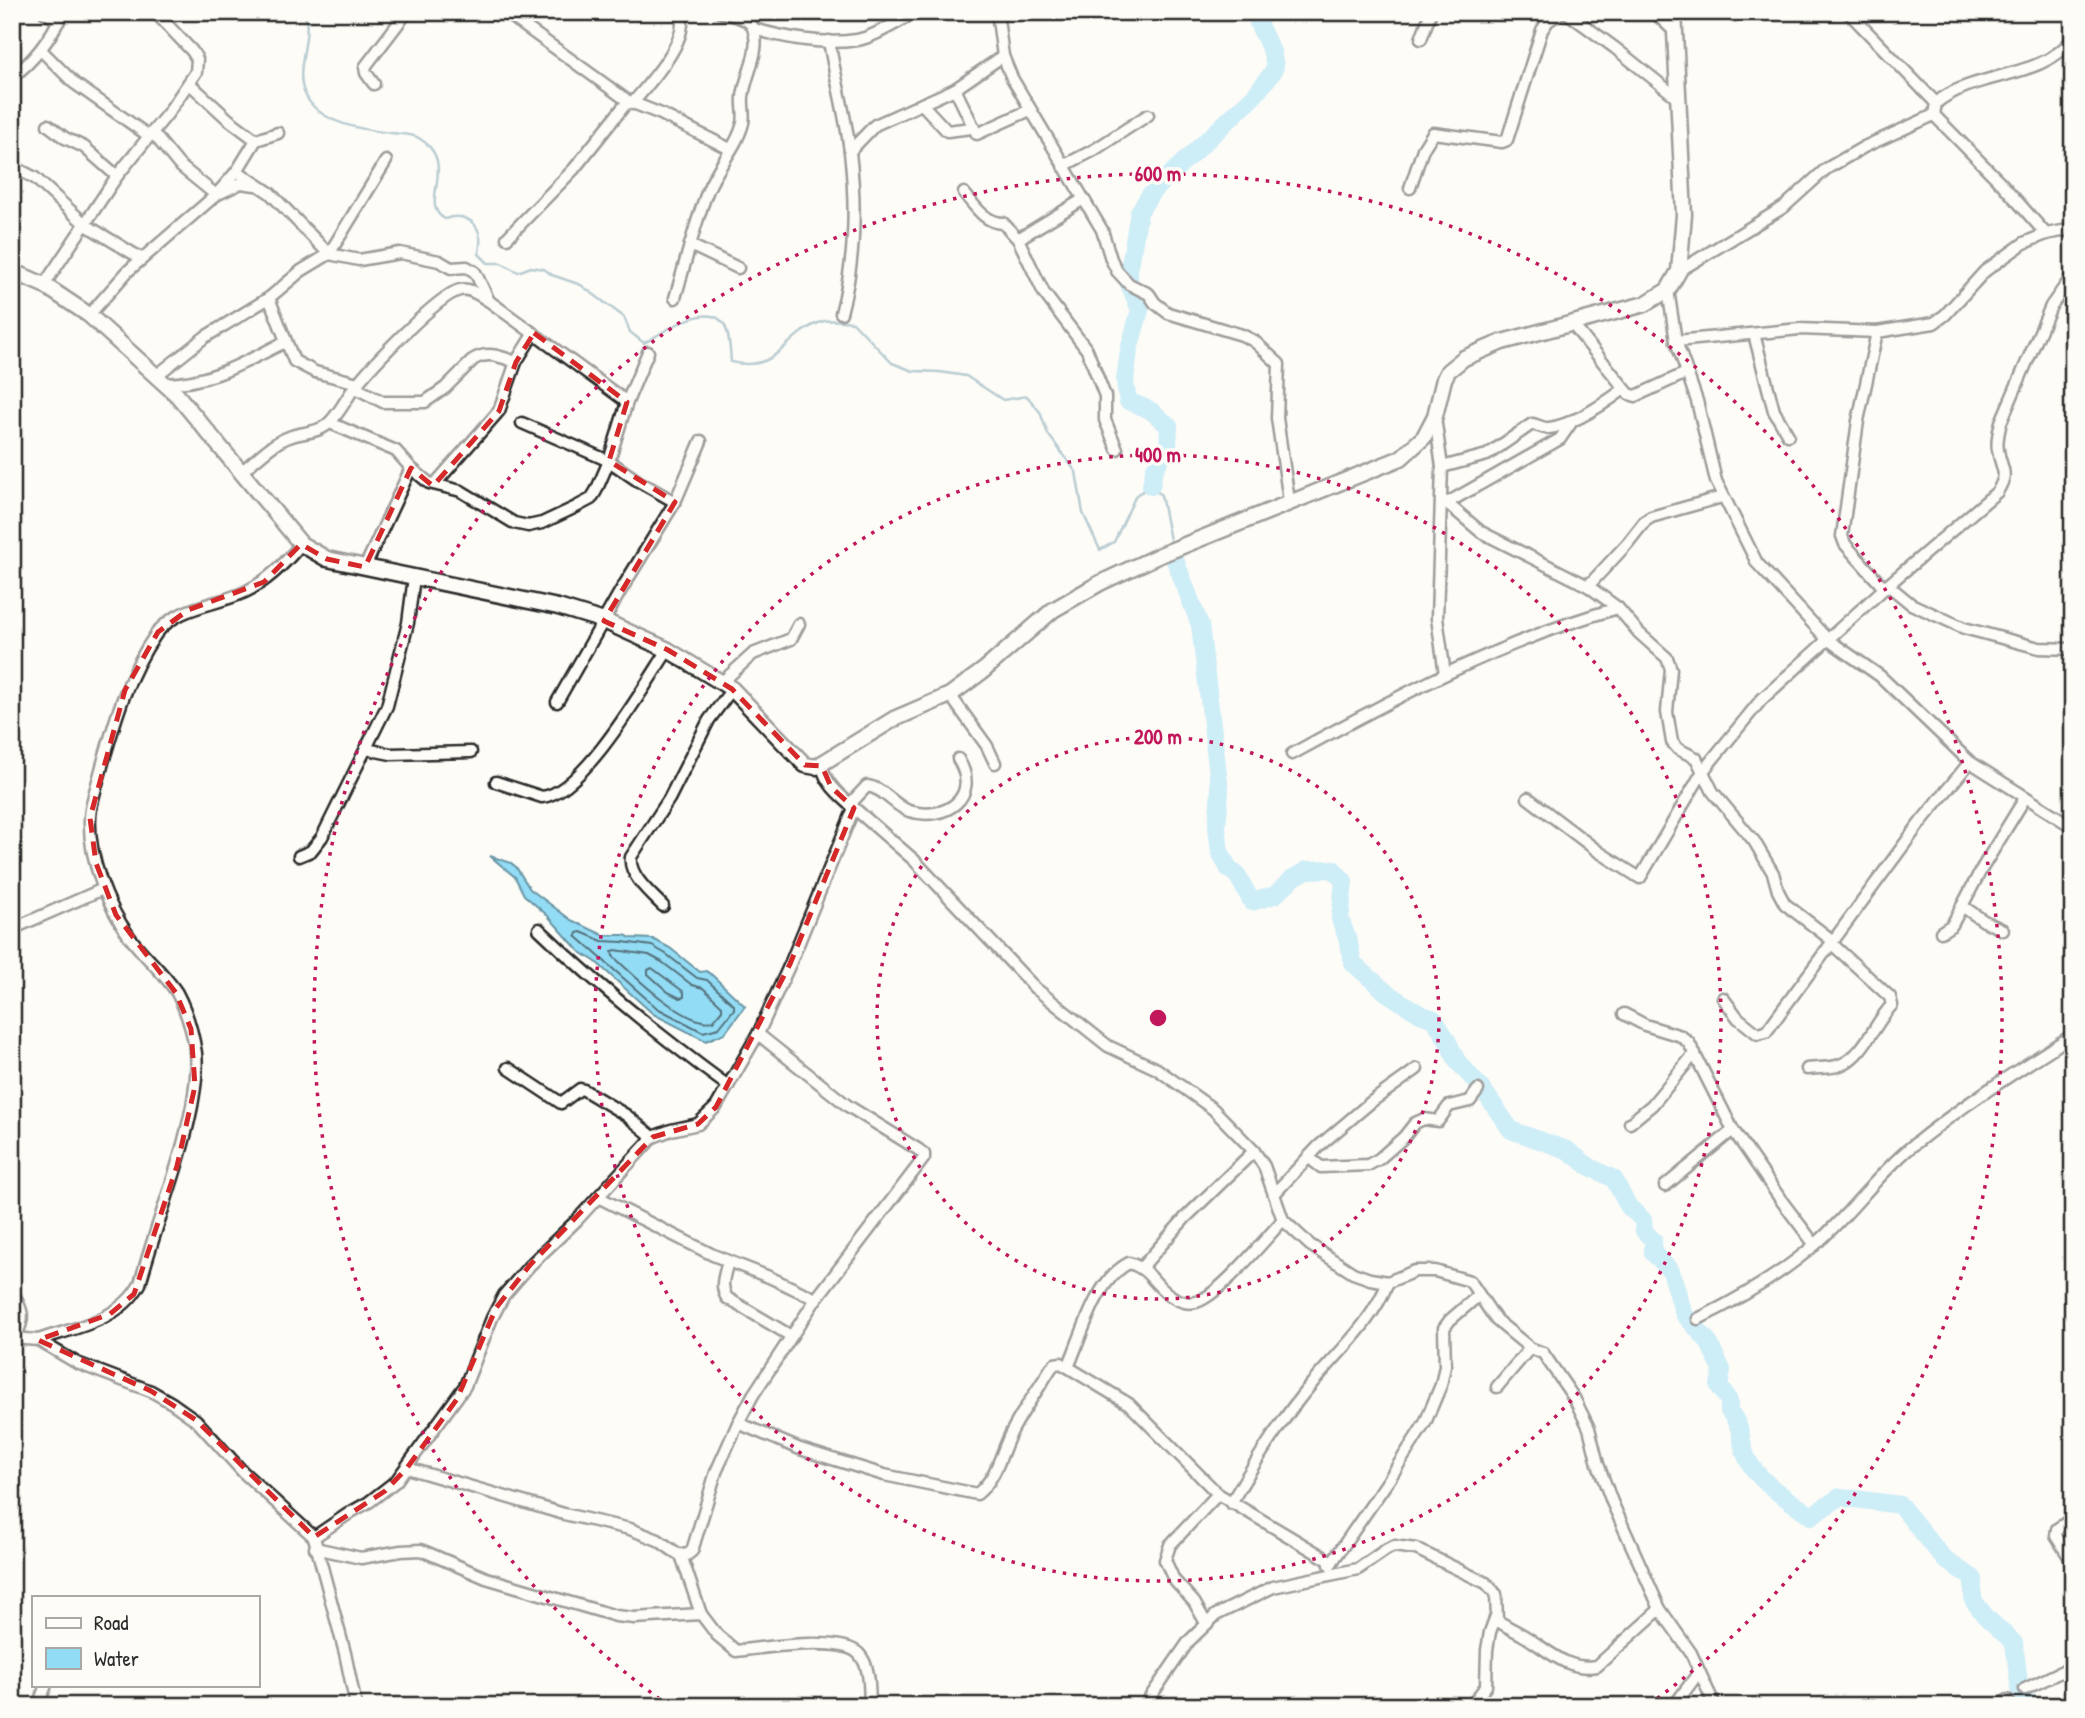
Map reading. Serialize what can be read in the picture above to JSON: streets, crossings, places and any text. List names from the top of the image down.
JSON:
{
  "legend": ["Road", "Water"],
  "rings": ["600 m", "400 m", "200 m"]
}
